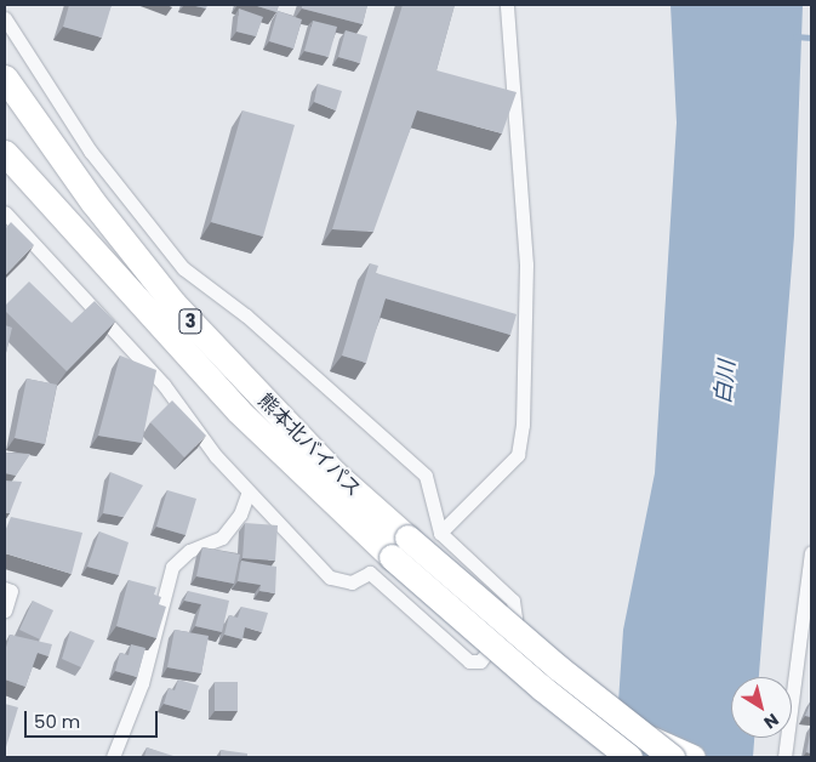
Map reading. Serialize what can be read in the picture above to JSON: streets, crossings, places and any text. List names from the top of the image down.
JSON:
{
  "streets": {
    "highway": ["3", "熊本北バイパス"]
  },
  "crossings": [
    ["3", "熊本北バイパス"]
  ],
  "water": ["白川"],
  "scale_bar": "50 m",
  "north": "bottom right"
}
